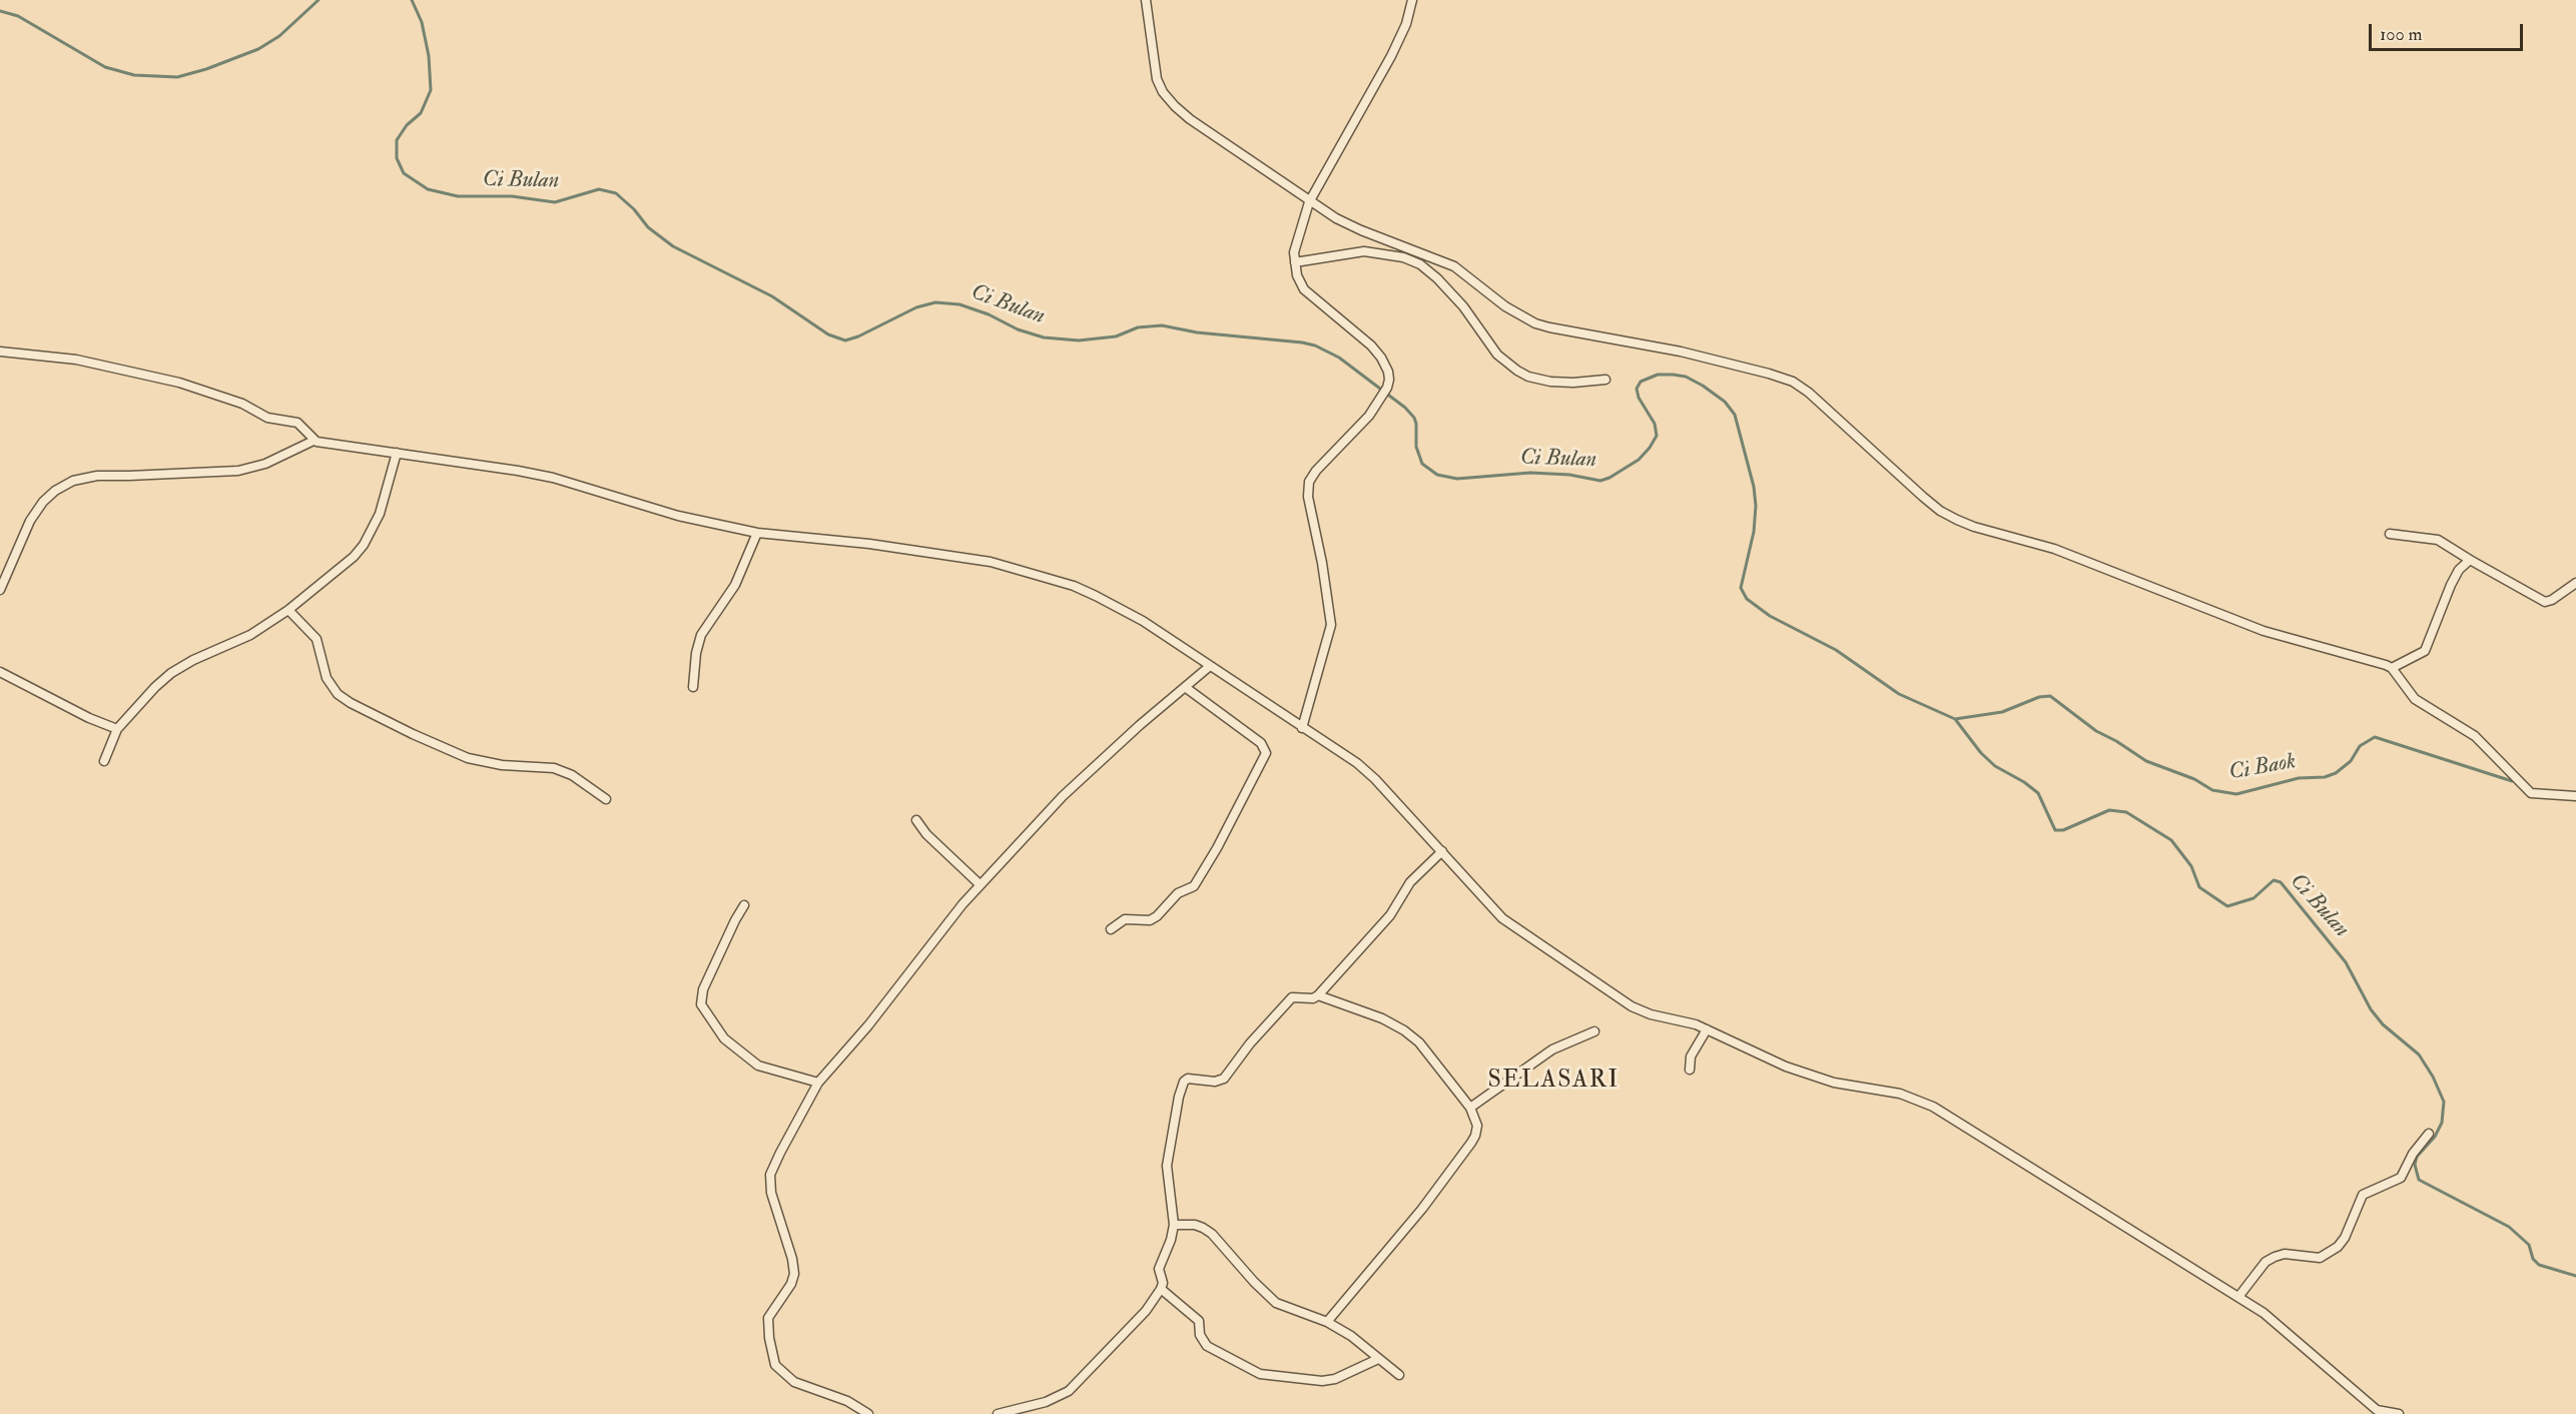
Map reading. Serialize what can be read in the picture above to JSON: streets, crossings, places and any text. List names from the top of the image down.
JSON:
{
  "districts": ["SELASARI"],
  "water": ["Ci Bulan", "Ci Baok"],
  "scale_bar": "100 m"
}
